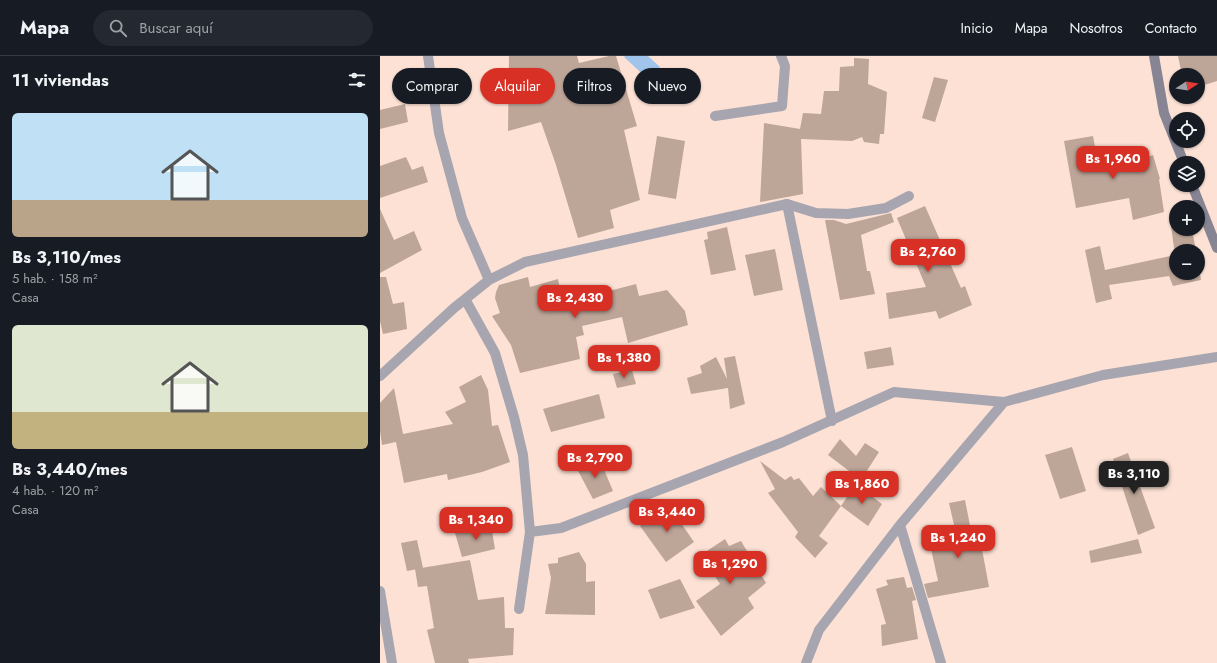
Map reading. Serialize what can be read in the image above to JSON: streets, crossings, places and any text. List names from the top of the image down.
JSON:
{
  "north": "right",
  "page": {
    "header": "Mapa",
    "search": "Buscar aquí",
    "nav": [
      "Inicio",
      "Mapa",
      "Nosotros",
      "Contacto"
    ],
    "heading": "11 viviendas",
    "map_buttons": ["+", "−"],
    "chip": [
      "Comprar",
      "Alquilar",
      "Filtros",
      "Nuevo"
    ],
    "list": [
      {
        "name": "Bs 3,110/mes",
        "note": "5 hab. · 158 m² · Casa"
      },
      {
        "name": "Bs 3,440/mes",
        "note": "4 hab. · 120 m² · Casa"
      }
    ],
    "price": [
      "Bs 1,960",
      "Bs 2,760",
      "Bs 2,430",
      "Bs 1,380",
      "Bs 2,790",
      "Bs 3,110",
      "Bs 1,860",
      "Bs 3,440",
      "Bs 1,340",
      "Bs 1,240",
      "Bs 1,290"
    ]
  }
}
